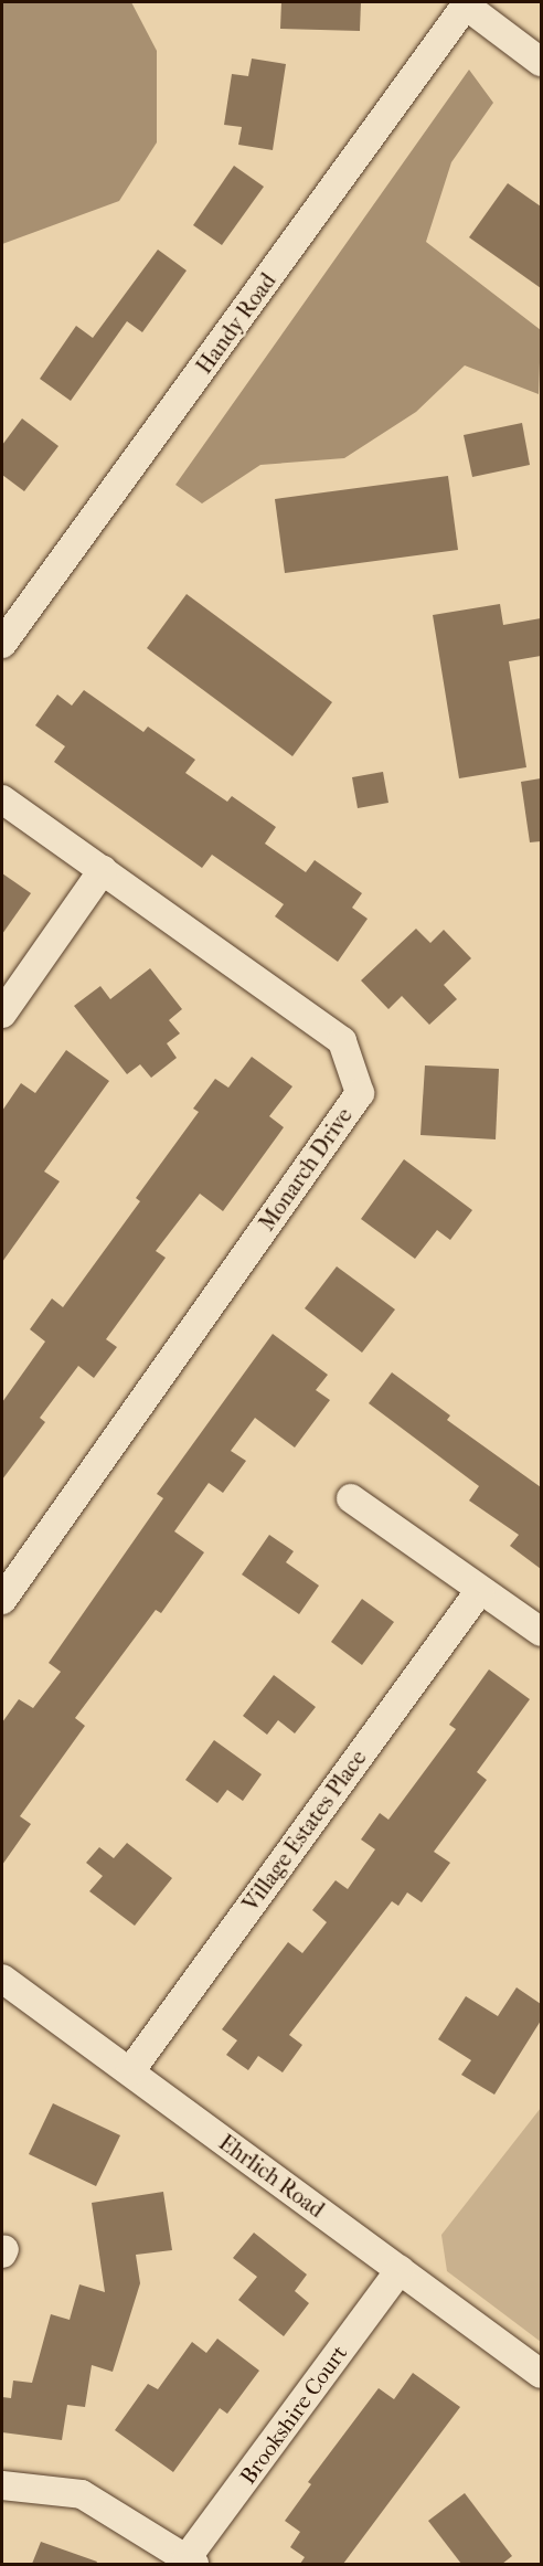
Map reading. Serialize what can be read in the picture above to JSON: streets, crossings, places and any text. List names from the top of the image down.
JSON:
{
  "streets": {
    "street": [
      "Handy Road",
      "Monarch Drive",
      "Village Estates Place",
      "Ehrlich Road",
      "Brookshire Court"
    ]
  },
  "crossings": [
    ["Village Estates Place", "Ehrlich Road"],
    ["Ehrlich Road", "Brookshire Court"]
  ]
}
